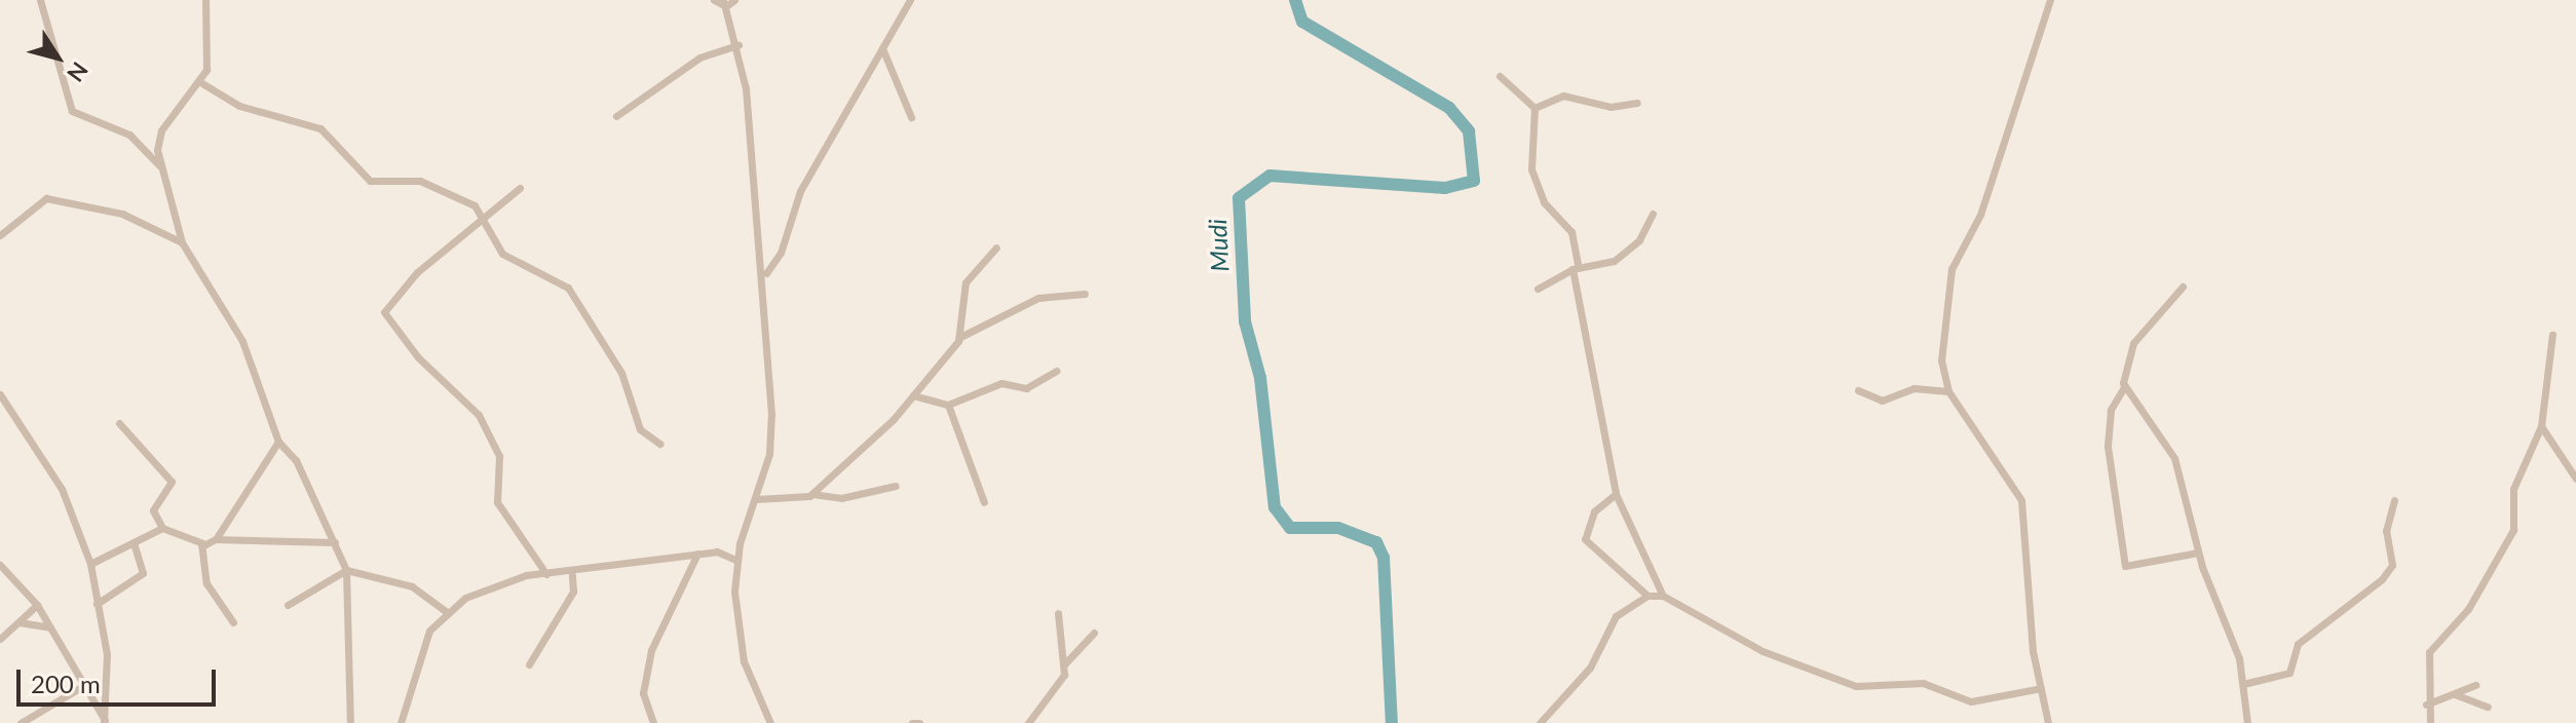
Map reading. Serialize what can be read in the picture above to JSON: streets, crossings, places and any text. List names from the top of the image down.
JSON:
{
  "water": ["Mudi"],
  "scale_bar": "200 m",
  "north": "bottom right"
}
